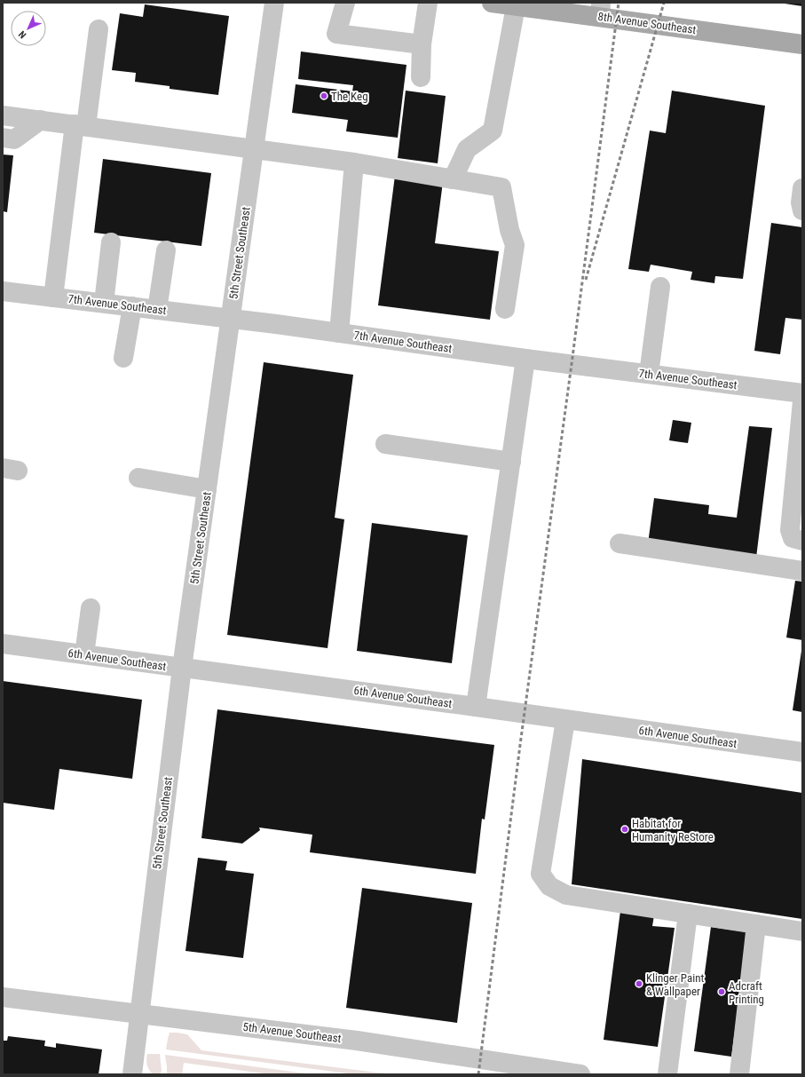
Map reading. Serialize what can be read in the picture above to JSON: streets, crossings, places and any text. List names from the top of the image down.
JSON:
{
  "streets": {
    "main road": ["8th Avenue Southeast"],
    "street": [
      "5th Street Southeast",
      "7th Avenue Southeast",
      "6th Avenue Southeast",
      "5th Avenue Southeast"
    ]
  },
  "crossings": [
    ["5th Street Southeast", "7th Avenue Southeast"],
    ["5th Street Southeast", "6th Avenue Southeast"],
    ["5th Street Southeast", "5th Avenue Southeast"]
  ],
  "places": [
    "The Keg",
    "Habitat for Humanity ReStore",
    "Klinger Paint & Wallpaper",
    "Adcraft Printing"
  ],
  "north": "bottom left"
}
